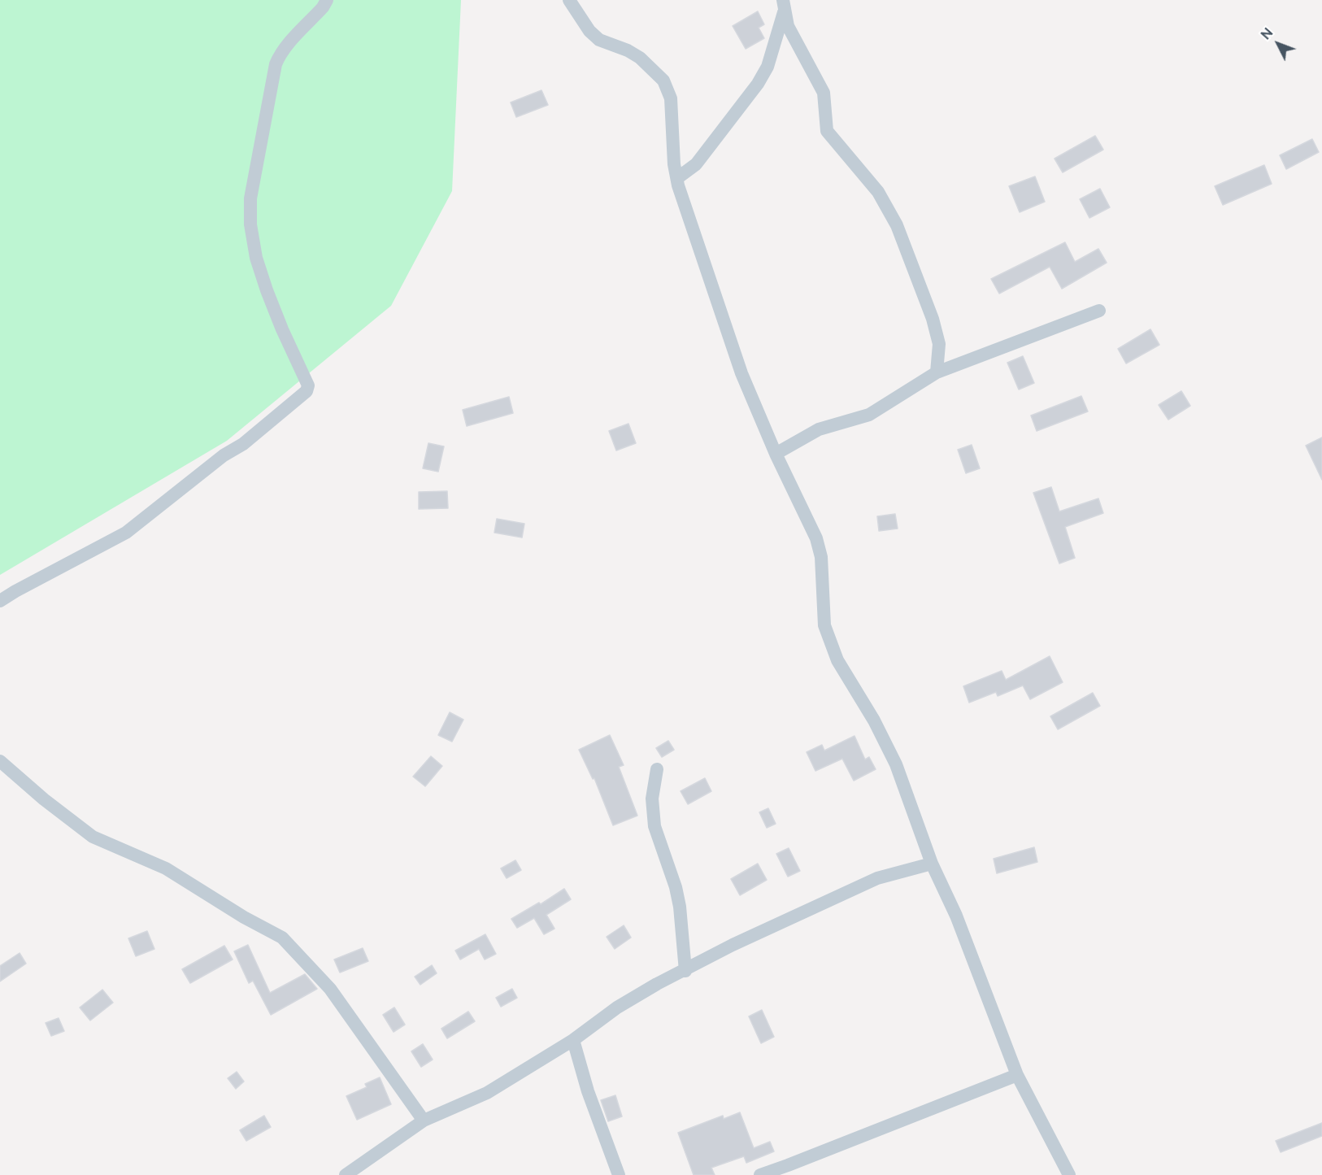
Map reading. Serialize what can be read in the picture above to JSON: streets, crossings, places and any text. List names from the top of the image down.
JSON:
{
  "north": "top left"
}
